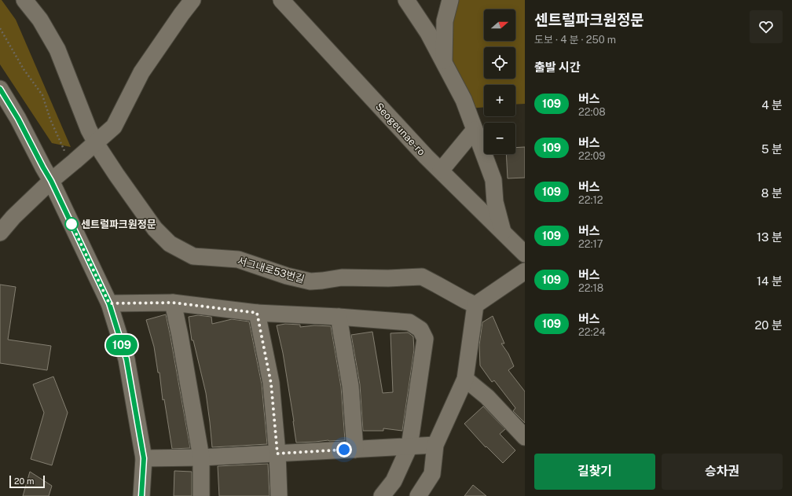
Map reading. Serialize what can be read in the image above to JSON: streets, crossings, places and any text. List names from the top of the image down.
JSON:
{
  "streets": {
    "street": ["Seogeunae-ro", "서그내로53번길"]
  },
  "places": ["센트럴파크원정문"],
  "lines": ["bus line 109"],
  "scale_bar": "20 m",
  "north": "right",
  "page": {
    "on_map": "109",
    "heading": [
      ["센트럴파크원정문", "도보 · 4 분 · 250 m"],
      "출발 시간"
    ],
    "map_buttons": ["+", "−"],
    "list": [
      {
        "mark": "109",
        "name": "버스",
        "note": "22:08",
        "value": "4 분"
      },
      {
        "mark": "109",
        "name": "버스",
        "note": "22:09",
        "value": "5 분"
      },
      {
        "mark": "109",
        "name": "버스",
        "note": "22:12",
        "value": "8 분"
      },
      {
        "mark": "109",
        "name": "버스",
        "note": "22:17",
        "value": "13 분"
      },
      {
        "mark": "109",
        "name": "버스",
        "note": "22:18",
        "value": "14 분"
      },
      {
        "mark": "109",
        "name": "버스",
        "note": "22:24",
        "value": "20 분"
      }
    ],
    "buttons": ["길찾기", "승차권"],
    "scale": "20 m"
  }
}
